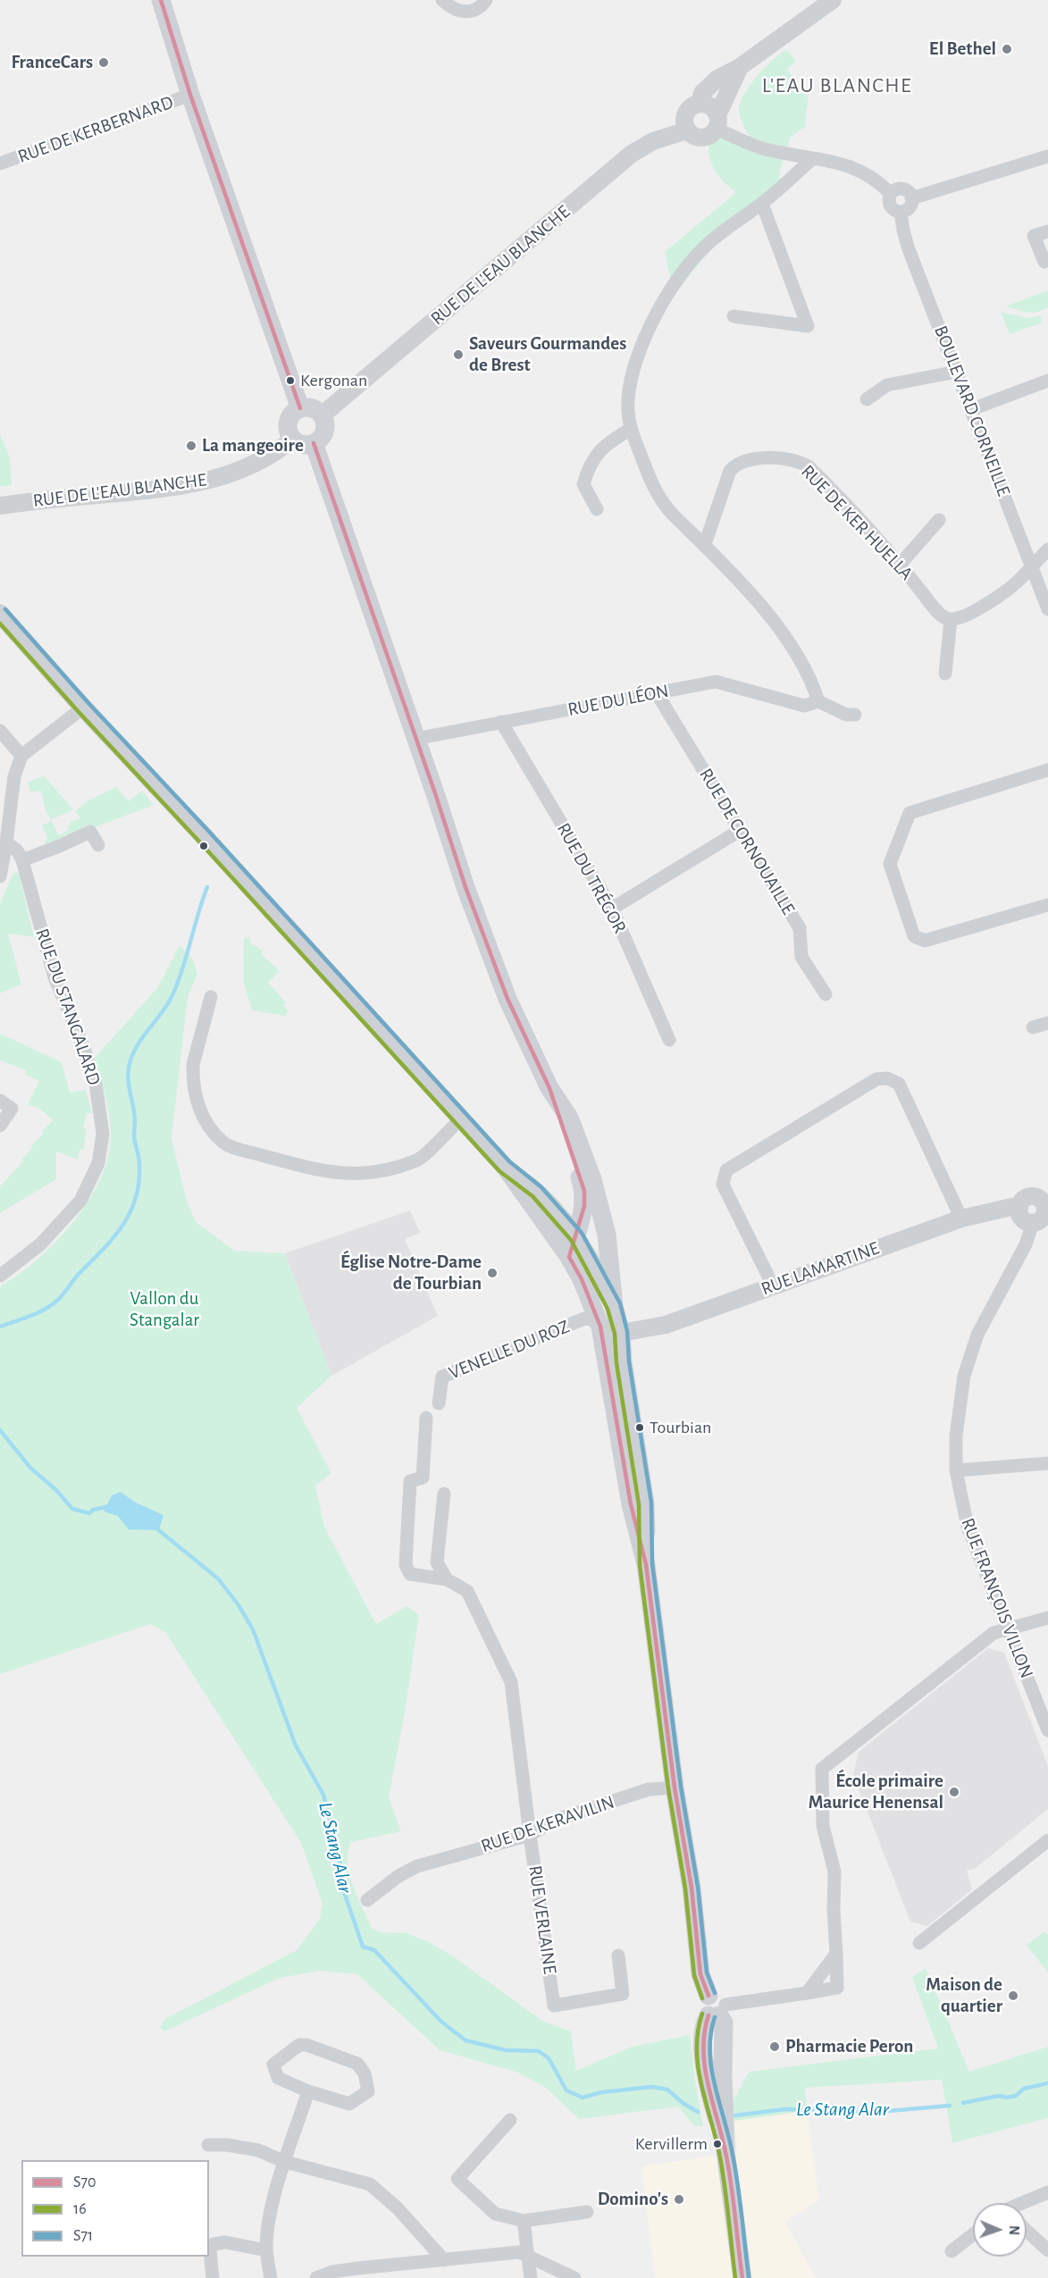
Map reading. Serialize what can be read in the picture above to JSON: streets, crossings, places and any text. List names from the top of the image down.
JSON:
{
  "streets": {
    "street": [
      "RUE DE KERBERNARD",
      "RUE DE L'EAU BLANCHE",
      "BOULEVARD CORNEILLE",
      "RUE DE KER HUELLA",
      "RUE DU LÉON",
      "RUE DE CORNOUAILLE",
      "RUE DU TRÉGOR",
      "RUE DU STANGALARD",
      "RUE LAMARTINE",
      "VENELLE DU ROZ",
      "RUE FRANÇOIS VILLON",
      "RUE DE KERAVILIN",
      "RUE VERLAINE"
    ]
  },
  "crossings": [
    ["RUE DU LÉON", "RUE DE CORNOUAILLE"],
    ["RUE DU LÉON", "RUE DU TRÉGOR"],
    ["RUE LAMARTINE", "RUE FRANÇOIS VILLON"],
    ["RUE DE KERAVILIN", "RUE VERLAINE"]
  ],
  "districts": ["L'EAU BLANCHE"],
  "water": ["Le Stang Alar"],
  "parks": ["Vallon du Stangalar"],
  "places": [
    "El Bethel",
    "FranceCars",
    "Saveurs Gourmandes de Brest",
    "Kergonan",
    "La mangeoire",
    "Église Notre-Dame de Tourbian",
    "Tourbian",
    "École primaire Maurice Henensal",
    "Maison de quartier",
    "Pharmacie Peron",
    "Kervillerm",
    "Domino's"
  ],
  "lines": ["transit line S70", "transit line S71", "transit line 16"],
  "legend": ["S70", "16", "S71"],
  "north": "right"
}
